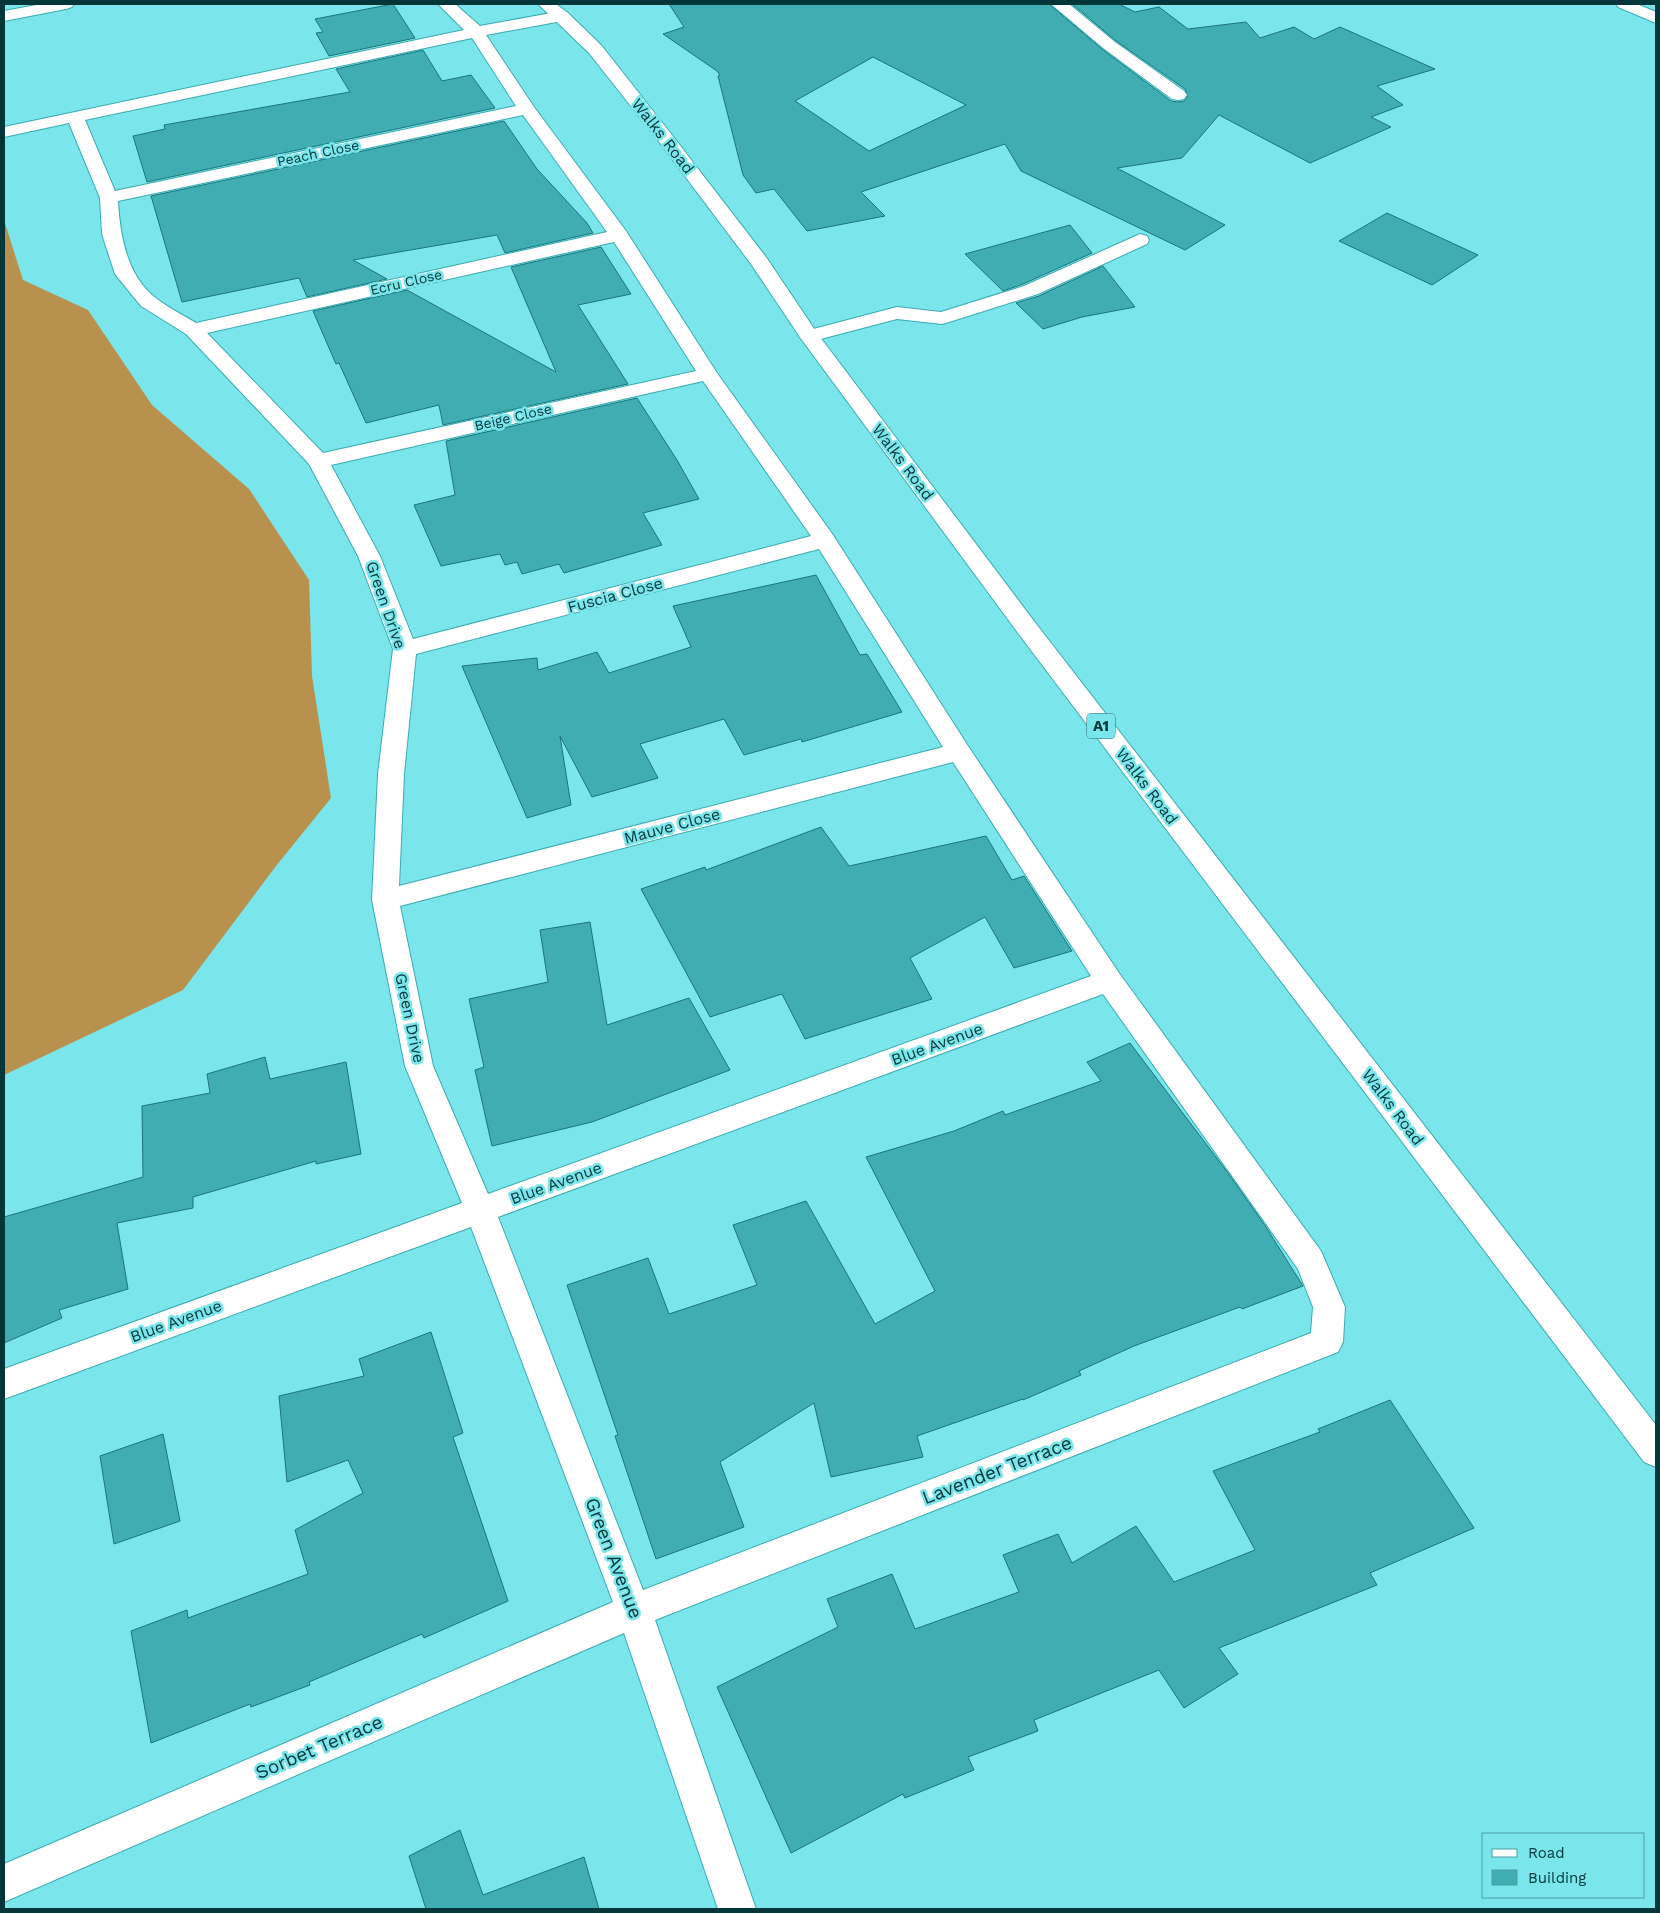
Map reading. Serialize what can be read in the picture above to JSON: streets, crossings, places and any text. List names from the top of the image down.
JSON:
{
  "streets": {
    "street": [
      "Walks Road",
      "Peach Close",
      "Ecru Close",
      "Beige Close",
      "Fuscia Close",
      "Green Drive",
      "A1",
      "Mauve Close",
      "Blue Avenue",
      "Lavender Terrace",
      "Green Avenue",
      "Sorbet Terrace"
    ]
  },
  "crossings": [
    ["Peach Close", "Green Drive"],
    ["Ecru Close", "Green Drive"],
    ["Beige Close", "Green Drive"],
    ["Fuscia Close", "Green Drive"],
    ["Green Drive", "Mauve Close"],
    ["Green Drive", "Blue Avenue"],
    ["Green Drive", "Green Avenue"],
    ["Blue Avenue", "Lavender Terrace"],
    ["Blue Avenue", "Green Avenue"],
    ["Lavender Terrace", "Green Avenue"],
    ["Lavender Terrace", "Sorbet Terrace"],
    ["Green Avenue", "Sorbet Terrace"]
  ],
  "legend": ["Road", "Building"]
}
